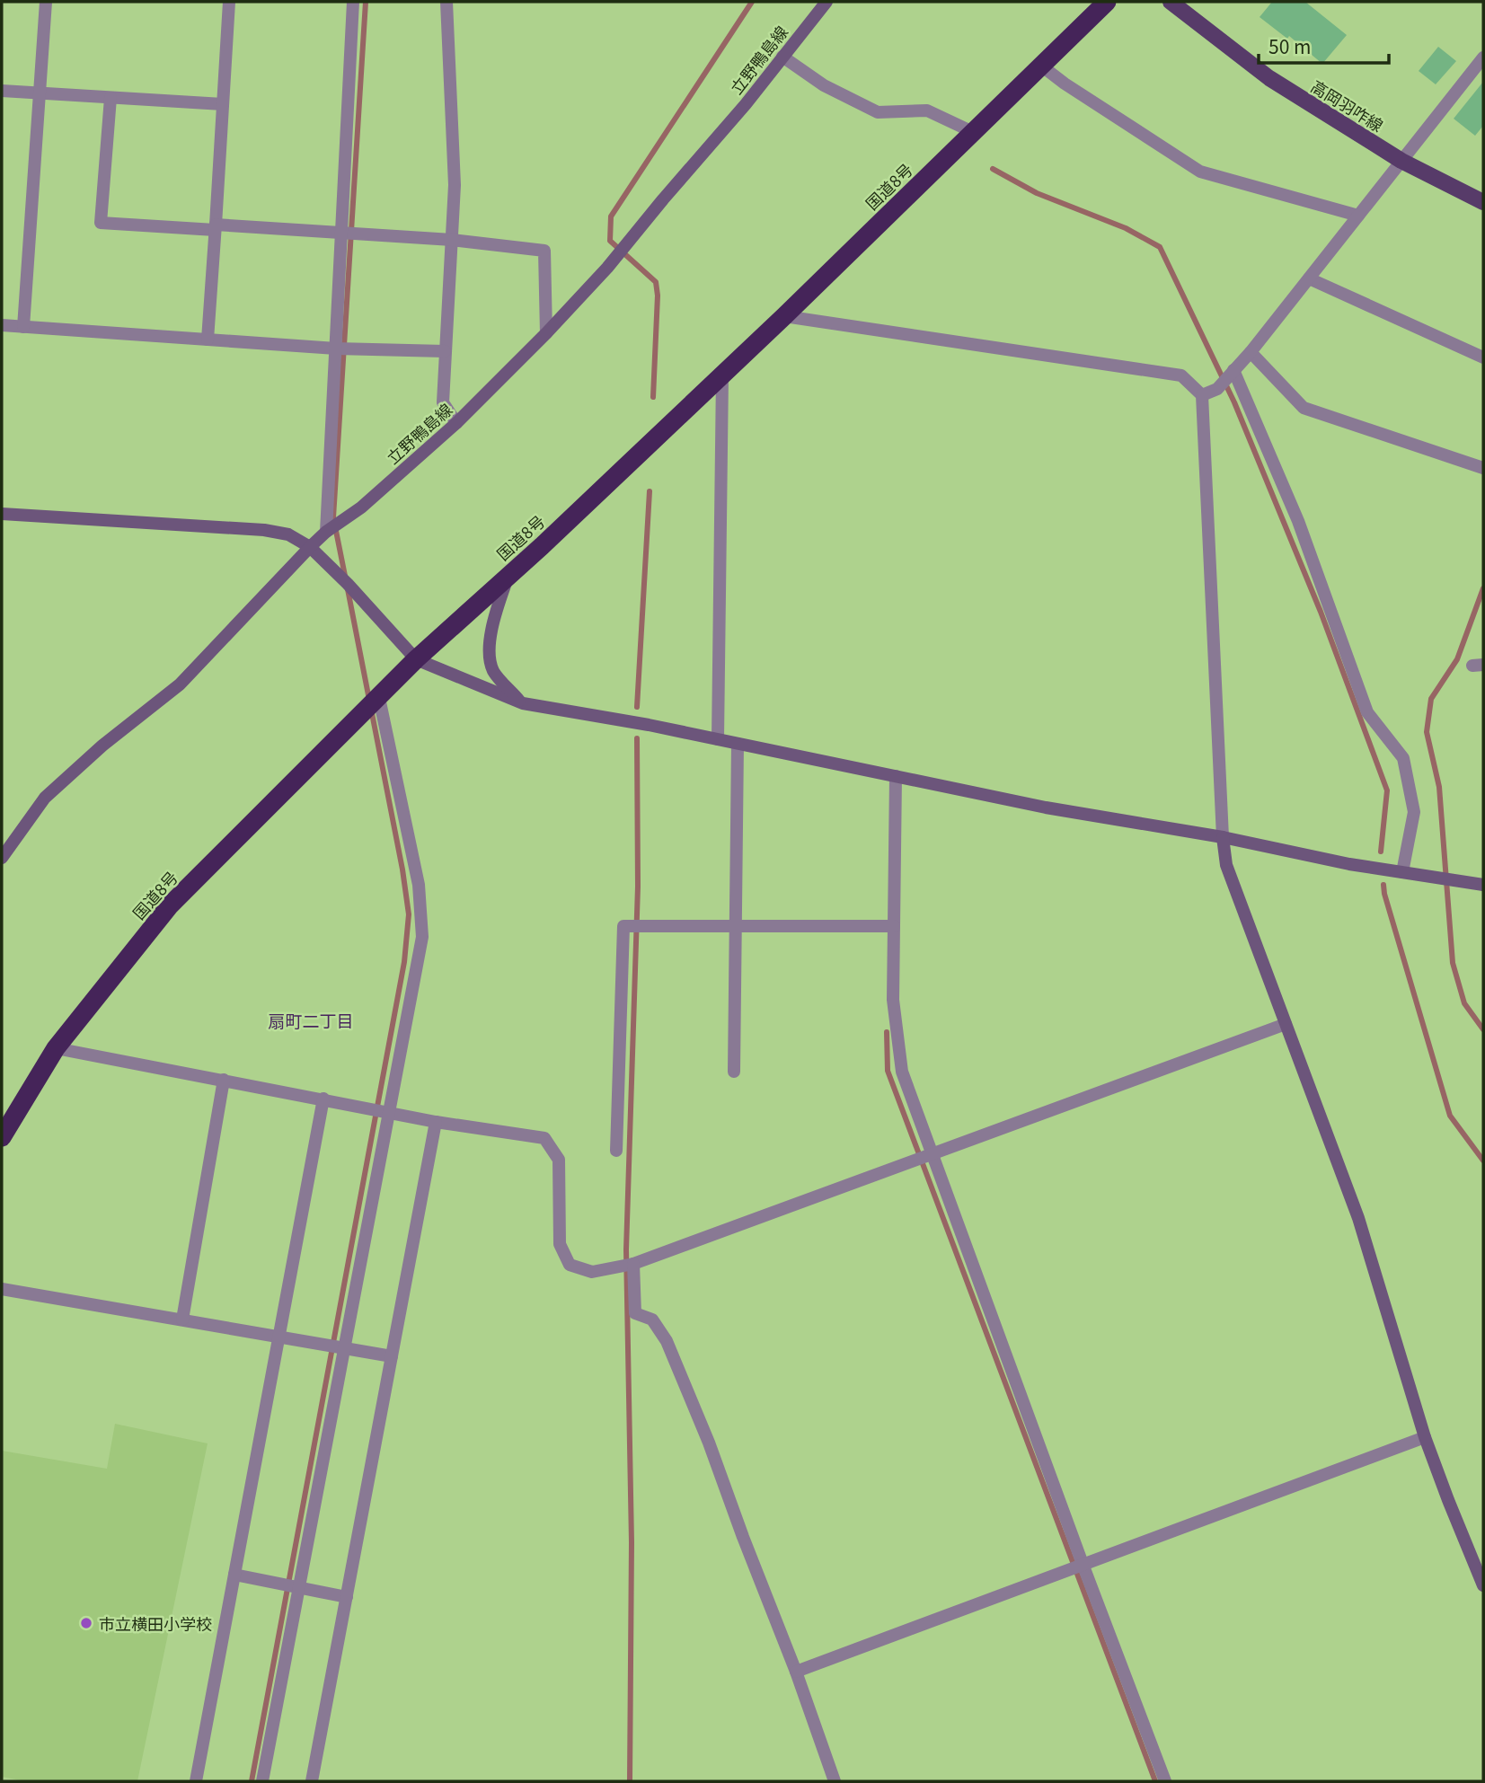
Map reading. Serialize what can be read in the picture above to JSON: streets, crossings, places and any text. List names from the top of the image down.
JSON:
{
  "streets": {
    "highway": ["国道8号"],
    "main road": ["高岡羽咋線"],
    "street": ["立野鴨島線"]
  },
  "districts": ["扇町二丁目"],
  "places": ["市立横田小学校"],
  "scale_bar": "50 m"
}
